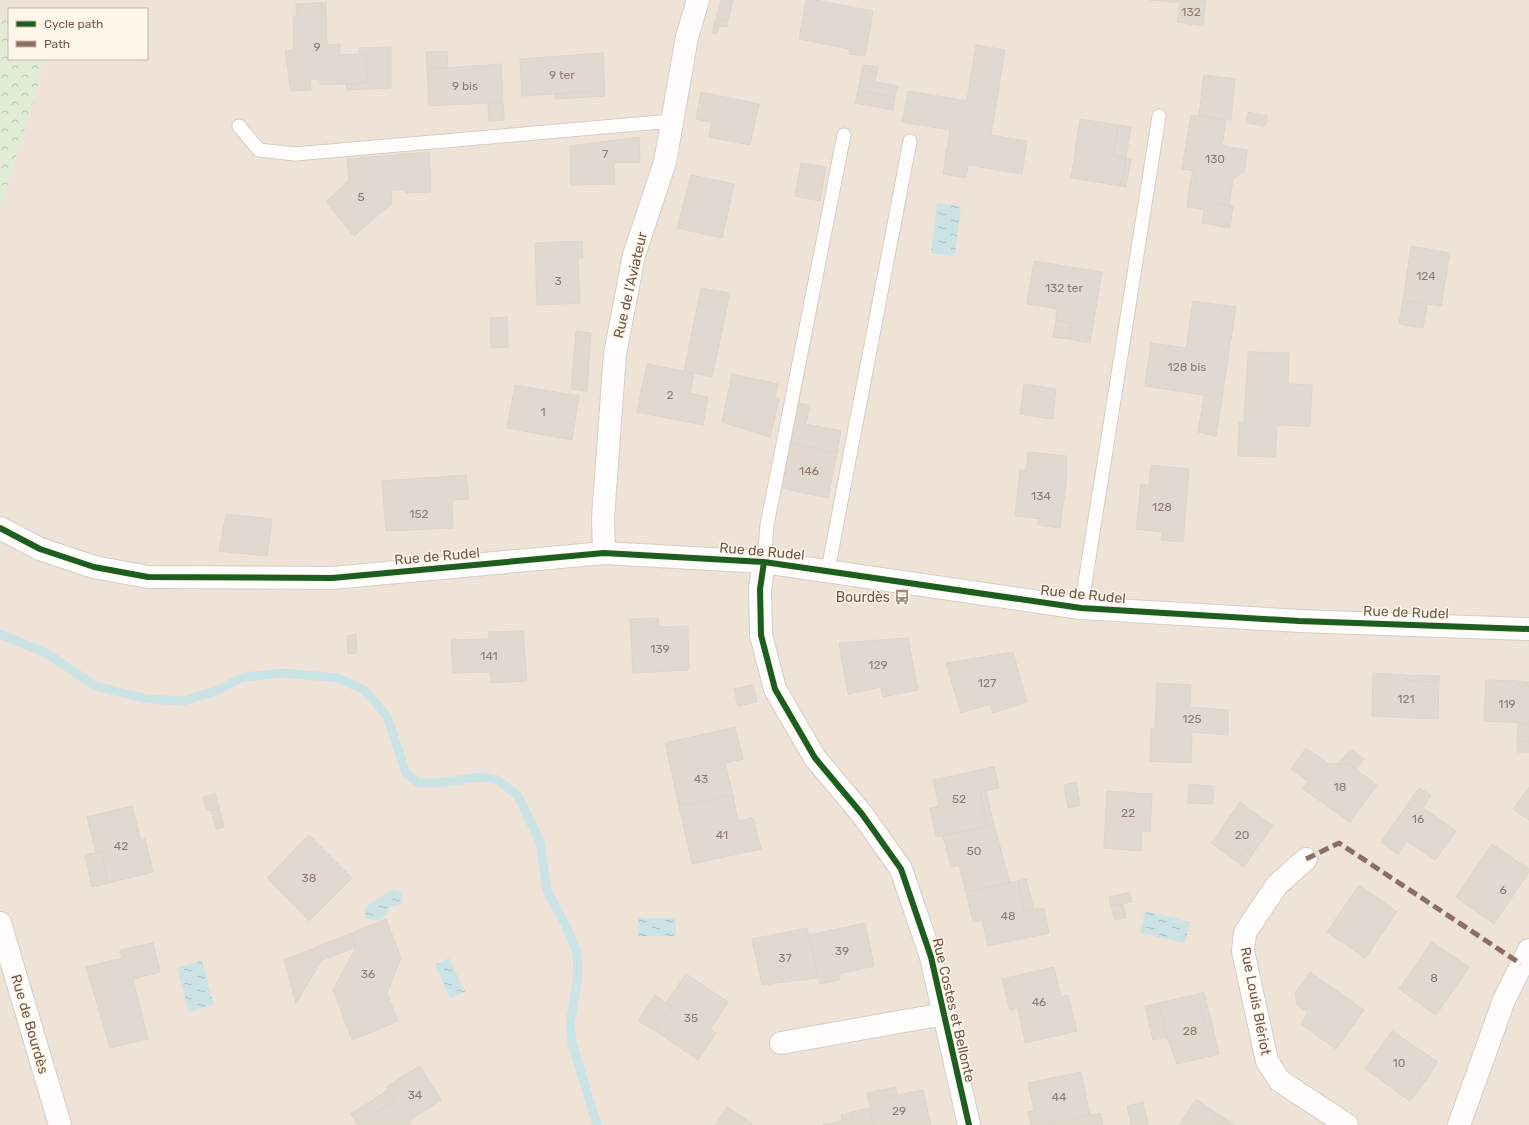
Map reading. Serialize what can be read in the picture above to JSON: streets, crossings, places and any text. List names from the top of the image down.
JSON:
{
  "streets": {
    "street": [
      "Rue de l'Aviateur",
      "Rue de Rudel",
      "Rue Louis Blériot",
      "Rue Costes et Bellonte",
      "Rue de Bourdès"
    ]
  },
  "crossings": [
    ["Rue de l'Aviateur", "Rue de Rudel"],
    ["Rue de Rudel", "Rue Costes et Bellonte"]
  ],
  "places": {
    "bus stop": ["Bourdès"]
  },
  "house_numbers": [
    "132",
    "9",
    "9 ter",
    "9 bis",
    "7",
    "130",
    "5",
    "124",
    "3",
    "132 ter",
    "128 bis",
    "2",
    "1",
    "146",
    "134",
    "128",
    "152",
    "139",
    "141",
    "129",
    "127",
    "121",
    "119",
    "125",
    "43",
    "18",
    "52",
    "22",
    "16",
    "41",
    "20",
    "42",
    "50",
    "38",
    "6",
    "48",
    "39",
    "37",
    "36",
    "8",
    "46",
    "35",
    "28",
    "10",
    "34",
    "44",
    "29"
  ],
  "legend": ["Cycle path", "Path"]
}
